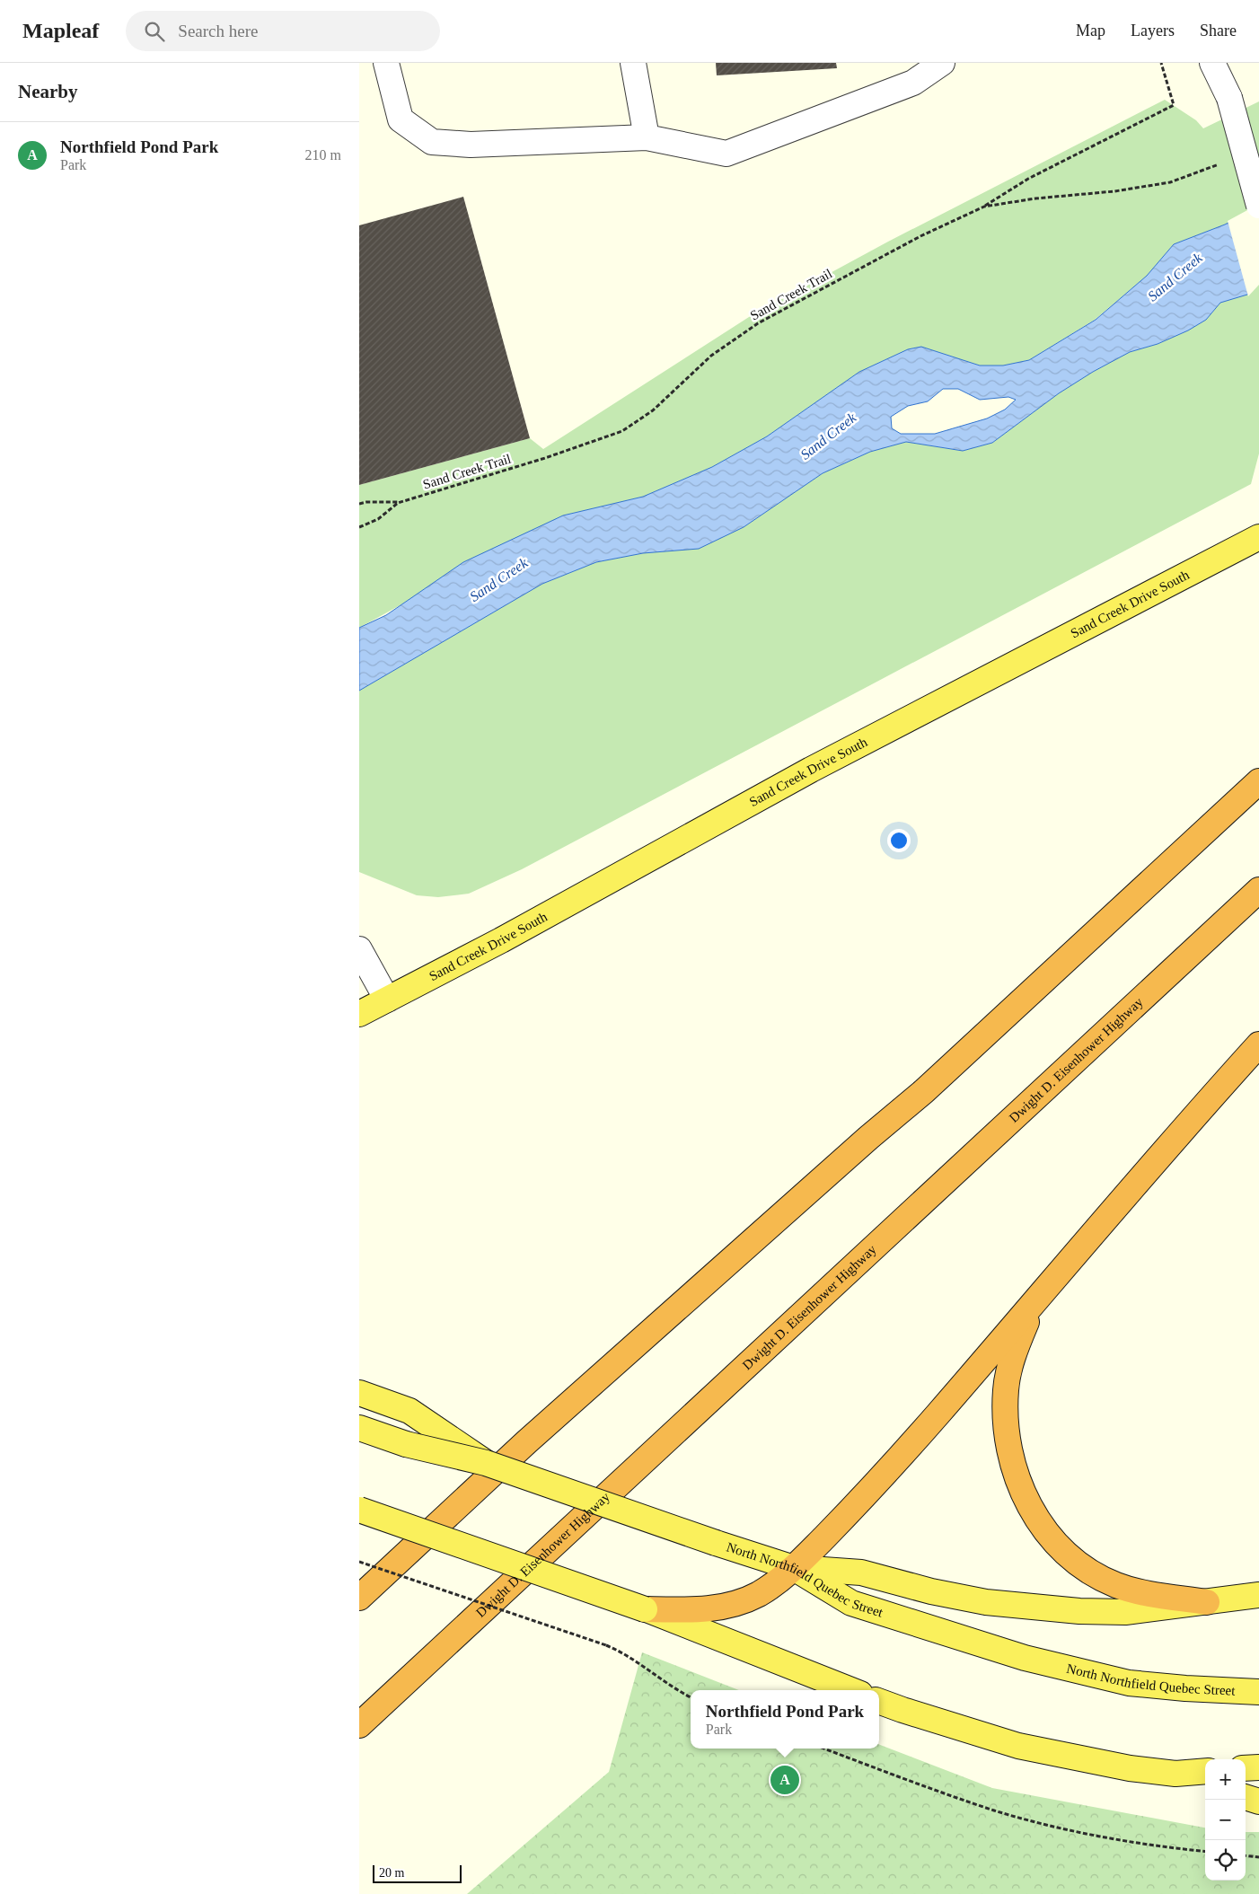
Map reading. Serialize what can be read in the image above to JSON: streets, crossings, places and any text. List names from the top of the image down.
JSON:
{
  "streets": {
    "highway": ["Dwight D. Eisenhower Highway"],
    "main road": ["Sand Creek Drive South", "North Northfield Quebec Street"],
    "path": ["Sand Creek Trail"]
  },
  "water": ["Sand Creek"],
  "scale_bar": "20 m",
  "page": {
    "header": "Mapleaf",
    "search": "Search here",
    "nav": ["Map", "Layers", "Share"],
    "heading": "Nearby",
    "list": [
      {
        "mark": "A",
        "name": "Northfield Pond Park",
        "note": "Park",
        "value": "210 m"
      }
    ],
    "popup": ["Northfield Pond Park", "Park"],
    "map_buttons": ["+", "−"],
    "pins": "A",
    "scale": "20 m"
  }
}
